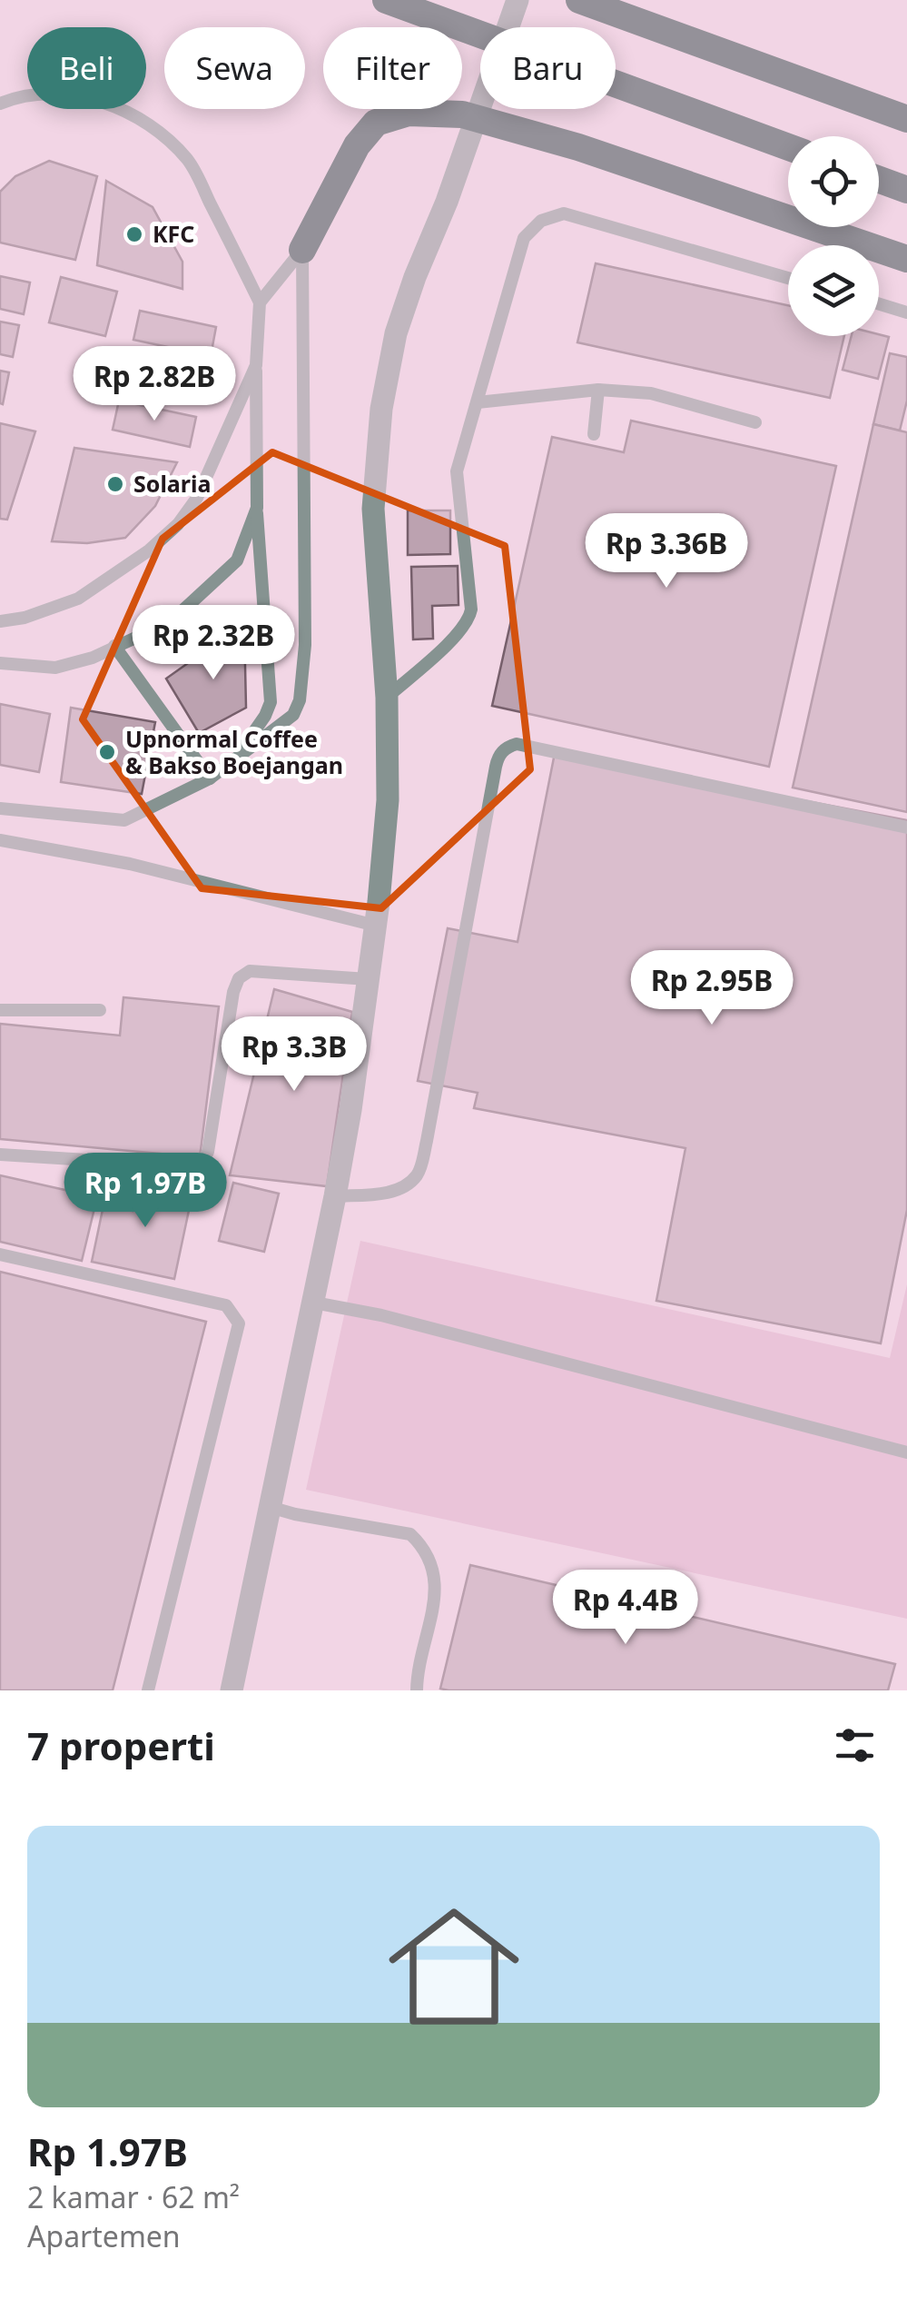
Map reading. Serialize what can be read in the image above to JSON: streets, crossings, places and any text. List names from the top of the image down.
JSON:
{
  "places": ["KFC", "Solaria", "Upnormal Coffee & Bakso Boejangan"],
  "page": {
    "chip": [
      "Beli",
      "Sewa",
      "Filter",
      "Baru"
    ],
    "price": [
      "Rp 2.82B",
      "Rp 3.36B",
      "Rp 2.32B",
      "Rp 2.95B",
      "Rp 3.3B",
      "Rp 1.97B",
      "Rp 4.4B"
    ],
    "heading": "7 properti",
    "list": [
      {
        "name": "Rp 1.97B",
        "note": "2 kamar · 62 m² · Apartemen"
      }
    ]
  }
}
